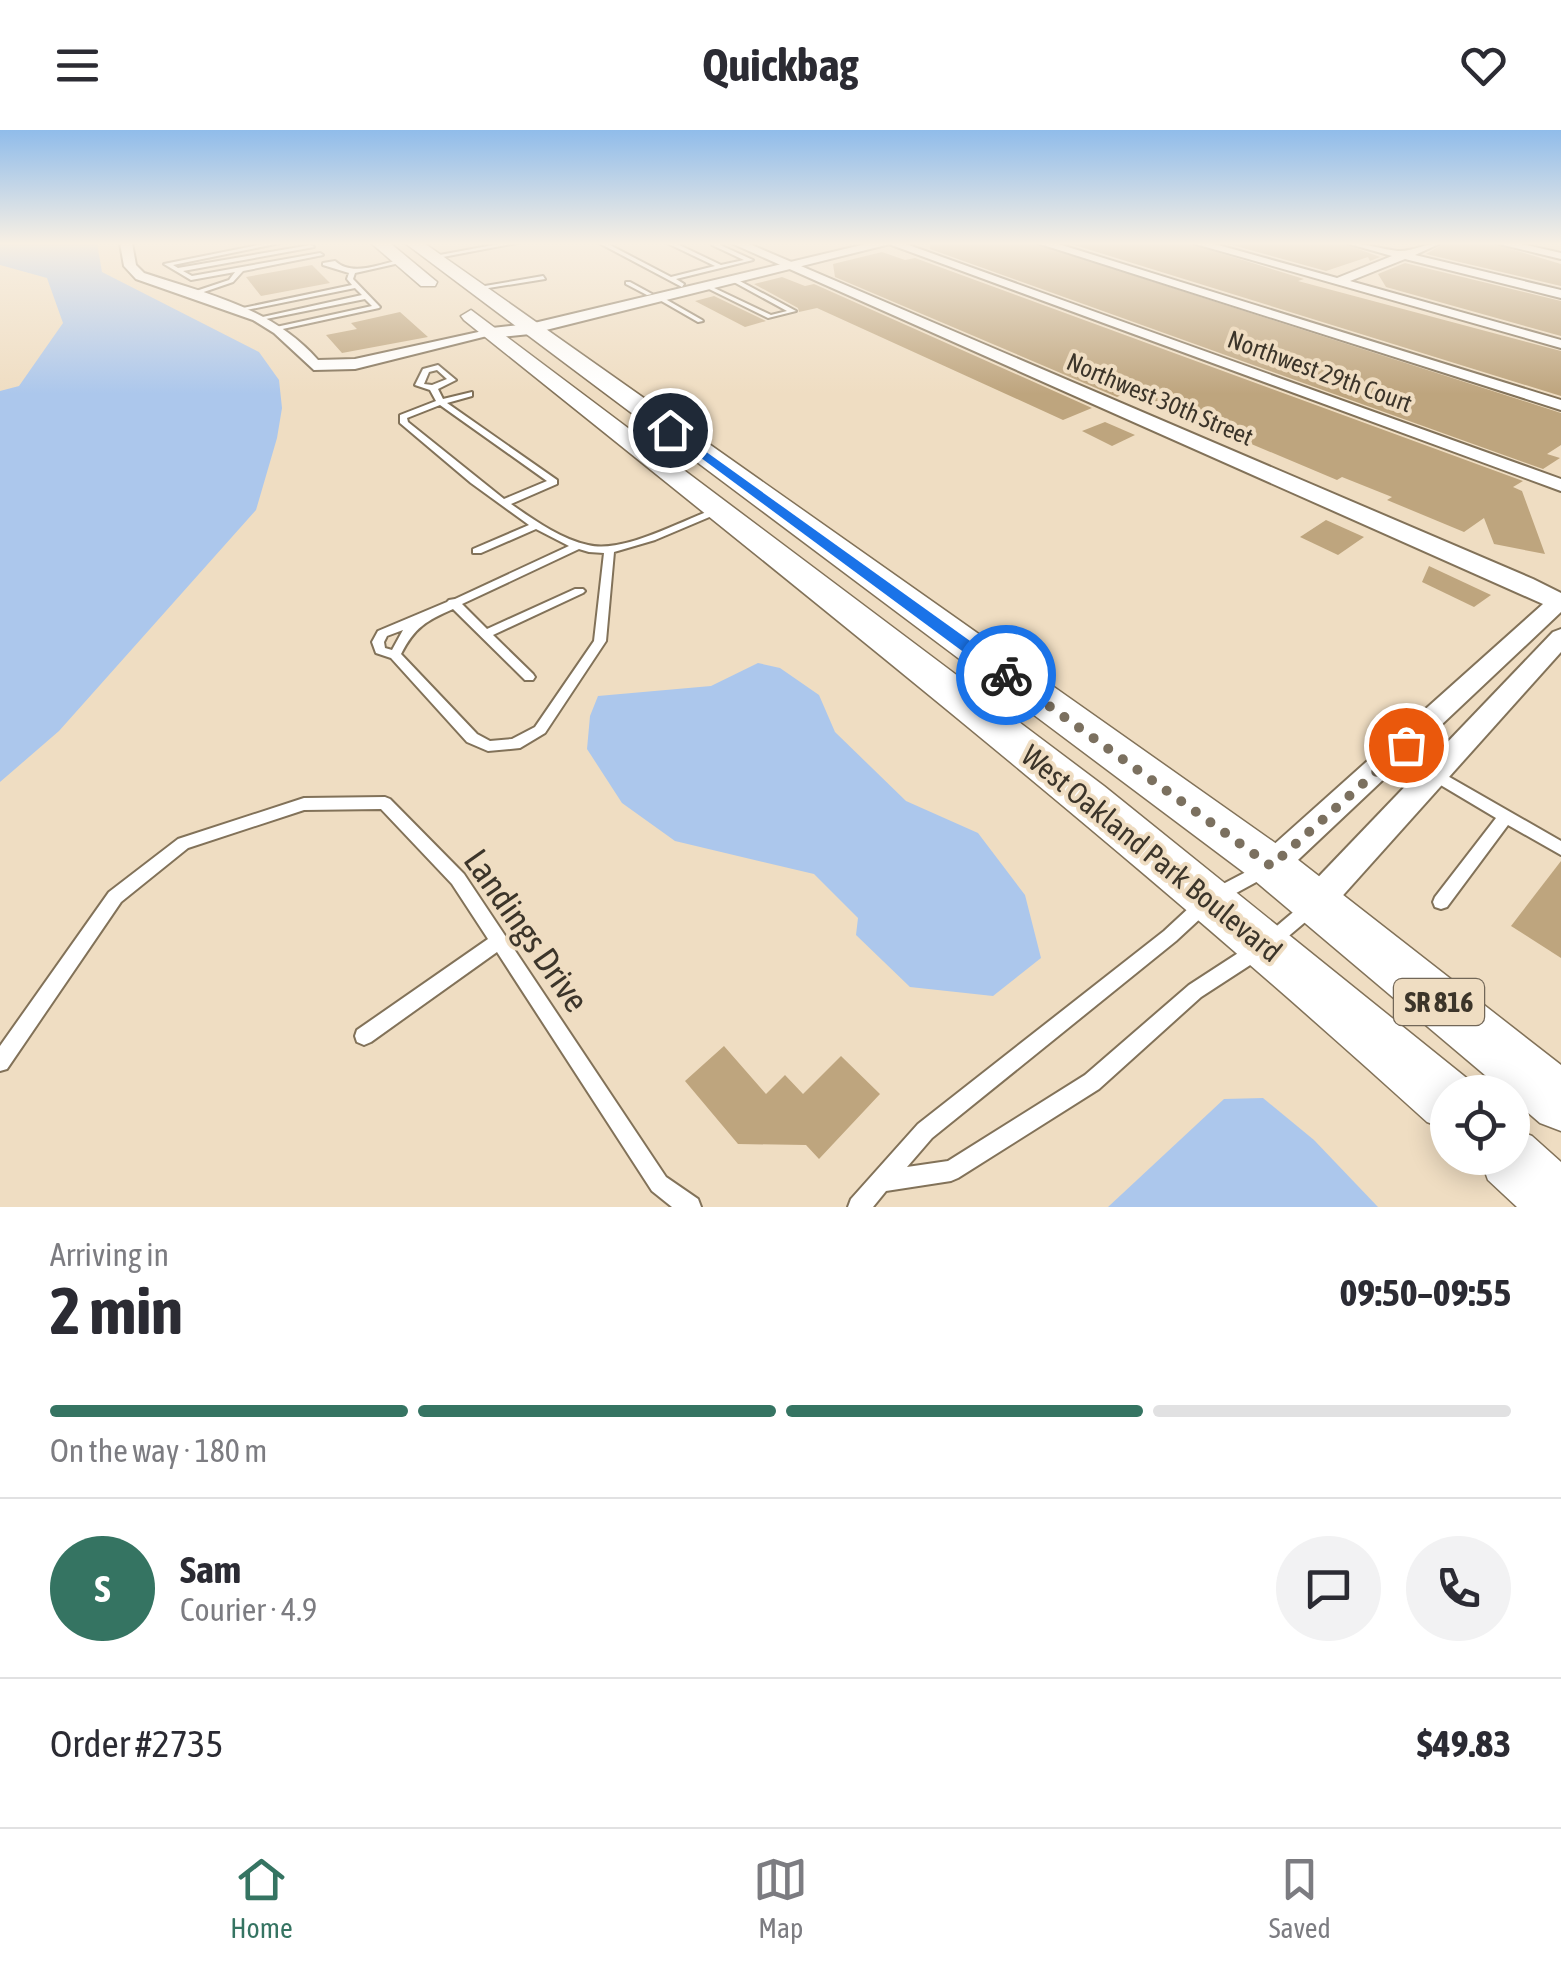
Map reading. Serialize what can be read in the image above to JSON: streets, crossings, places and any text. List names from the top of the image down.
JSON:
{
  "streets": {
    "main road": ["West Oakland Park Boulevard", "SR 816"],
    "street": ["Northwest 29th Court", "Northwest 30th Street"],
    "lane": ["Landings Drive"]
  },
  "page": {
    "header": "Quickbag",
    "heading": ["2 min", "Arriving in", "09:50–09:55"],
    "panel": [
      "Sam",
      "Courier · 4.9",
      "Order #2735",
      "$49.83"
    ],
    "bar": "On the way · 180 m",
    "round": "S",
    "tabs": ["Home", "Map", "Saved"]
  }
}
